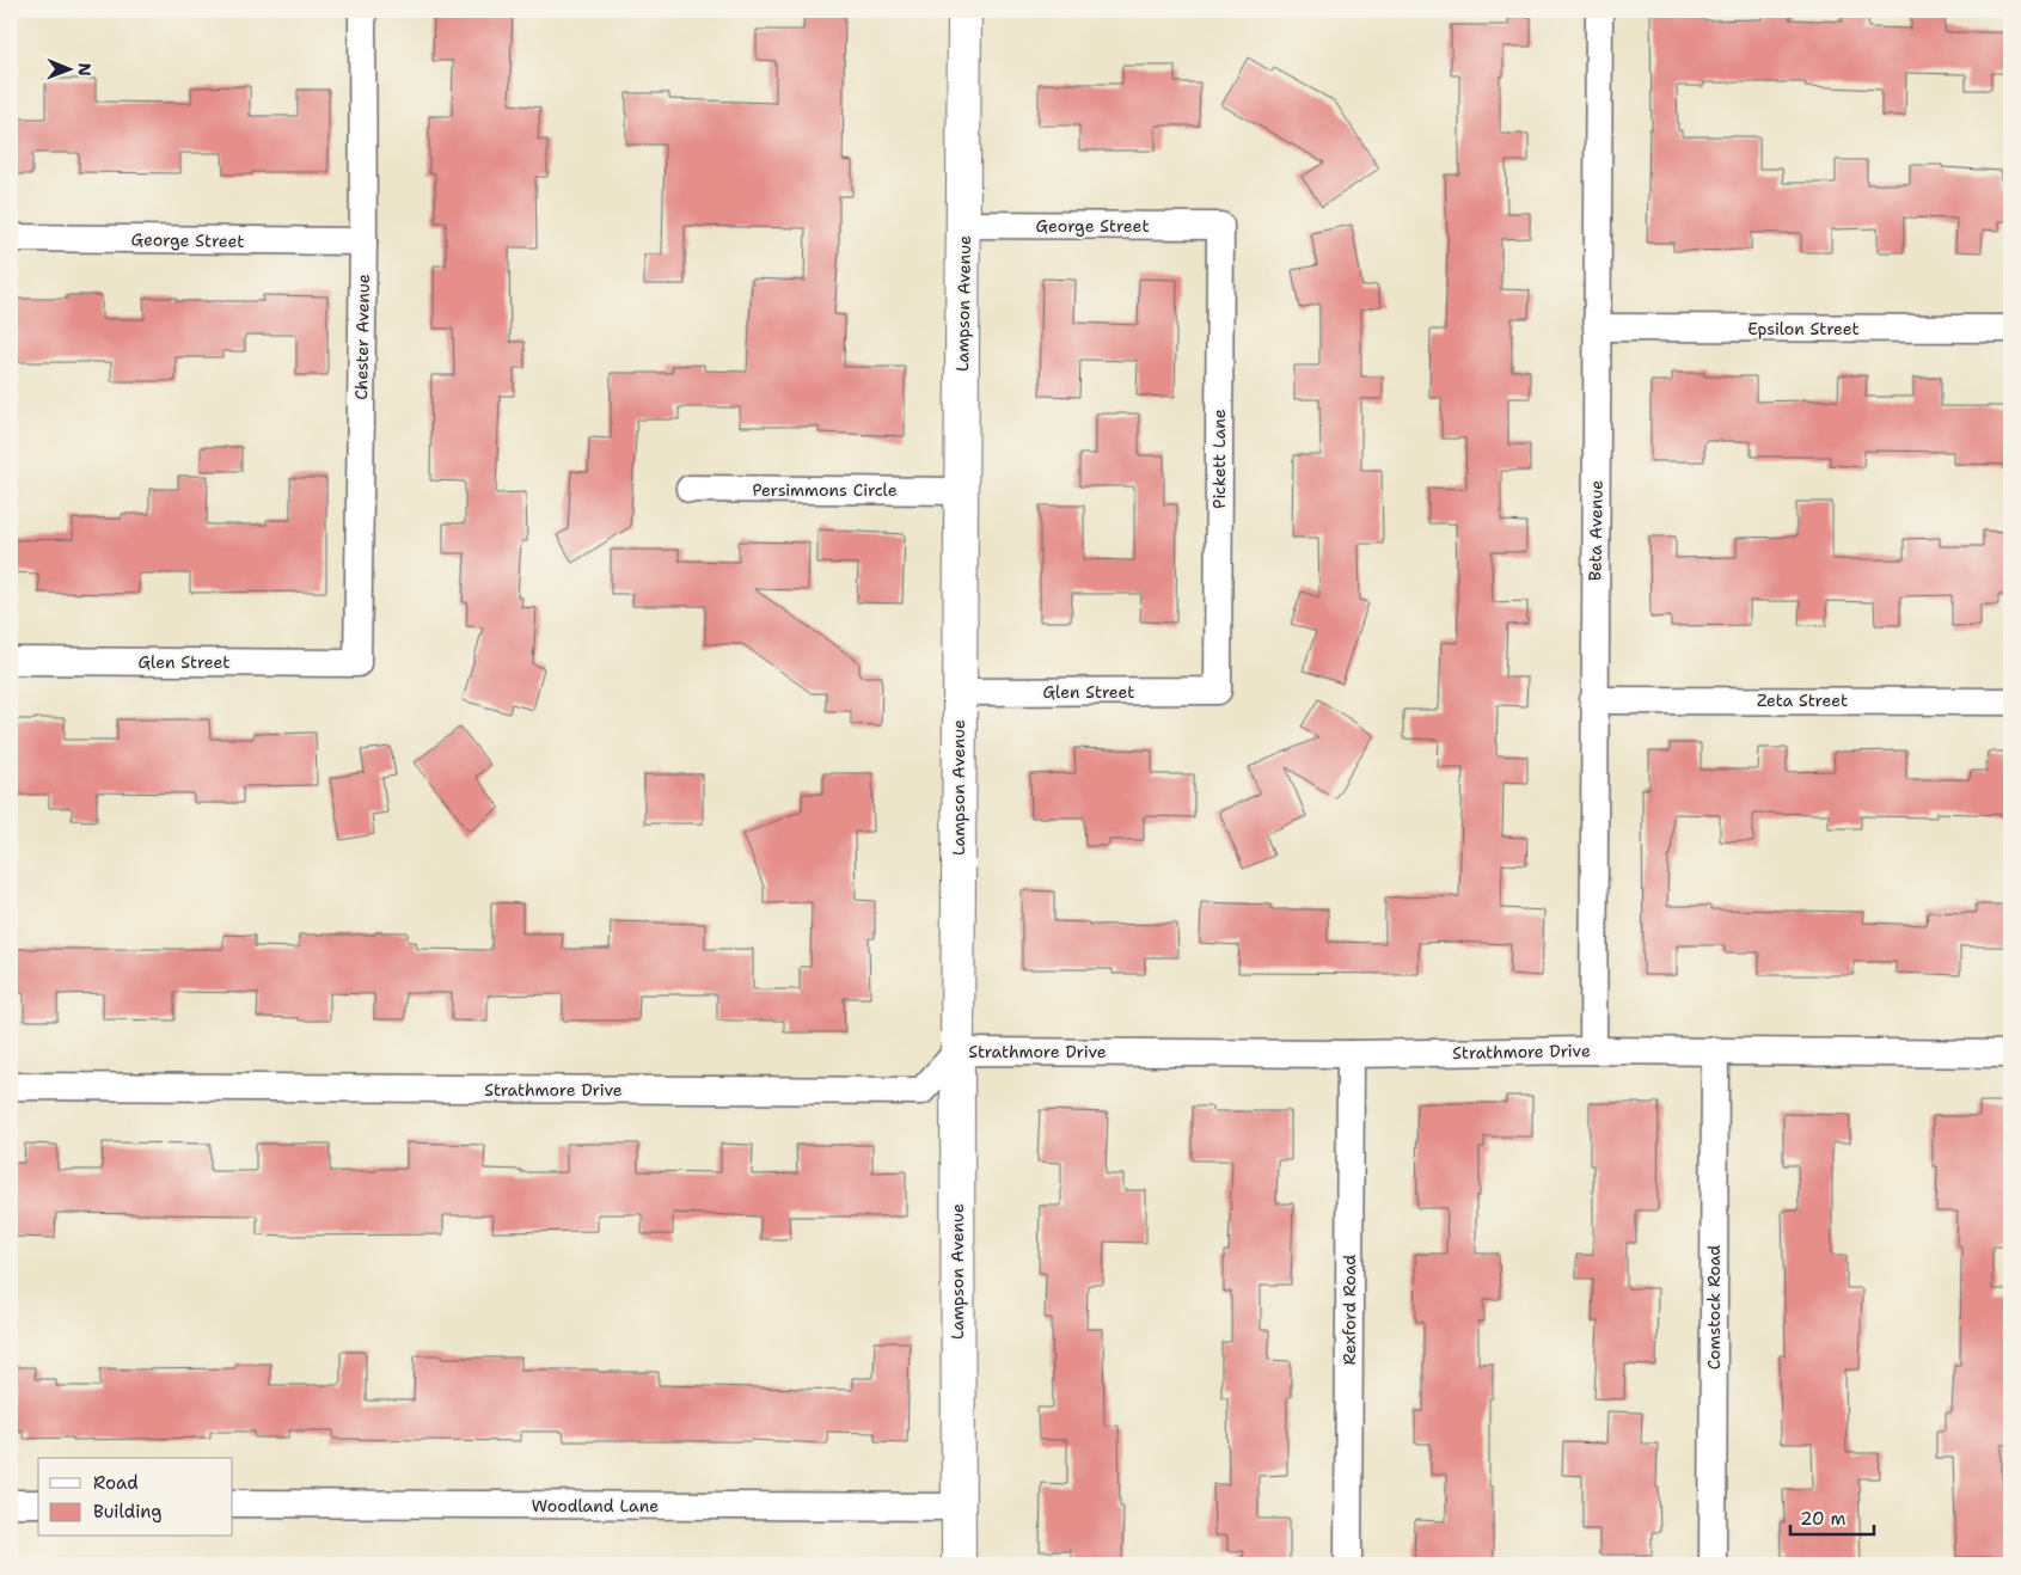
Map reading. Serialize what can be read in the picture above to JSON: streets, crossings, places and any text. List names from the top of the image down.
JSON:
{
  "streets": {
    "street": [
      "George Street",
      "Lampson Avenue",
      "Epsilon Street",
      "Chester Avenue",
      "Pickett Lane",
      "Persimmons Circle",
      "Beta Avenue",
      "Glen Street",
      "Zeta Street",
      "Strathmore Drive",
      "Comstock Road",
      "Rexford Road",
      "Woodland Lane"
    ]
  },
  "crossings": [
    ["George Street", "Lampson Avenue"],
    ["George Street", "Chester Avenue"],
    ["George Street", "Pickett Lane"],
    ["Lampson Avenue", "Persimmons Circle"],
    ["Lampson Avenue", "Glen Street"],
    ["Lampson Avenue", "Strathmore Drive"],
    ["Lampson Avenue", "Woodland Lane"],
    ["Epsilon Street", "Beta Avenue"],
    ["Chester Avenue", "Glen Street"],
    ["Pickett Lane", "Glen Street"],
    ["Beta Avenue", "Zeta Street"],
    ["Beta Avenue", "Strathmore Drive"],
    ["Strathmore Drive", "Comstock Road"],
    ["Strathmore Drive", "Rexford Road"]
  ],
  "legend": ["Road", "Building"],
  "scale_bar": "20 m",
  "north": "right"
}
